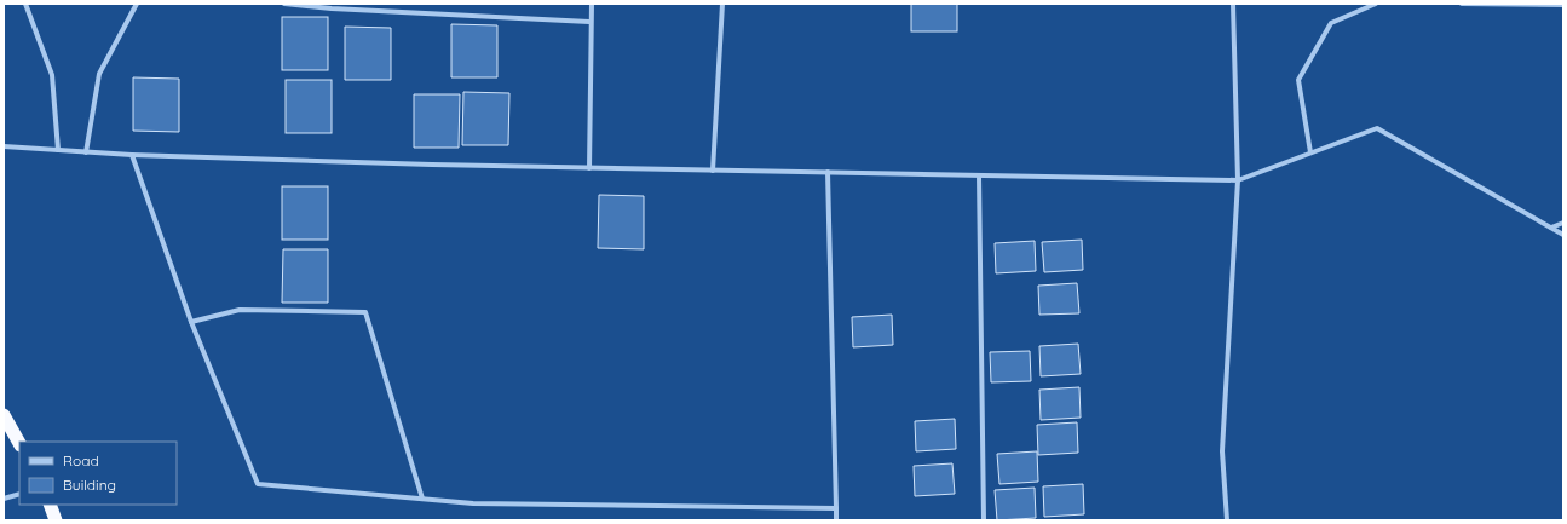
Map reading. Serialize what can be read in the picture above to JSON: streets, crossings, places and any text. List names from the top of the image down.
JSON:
{
  "legend": ["Road", "Building"]
}
